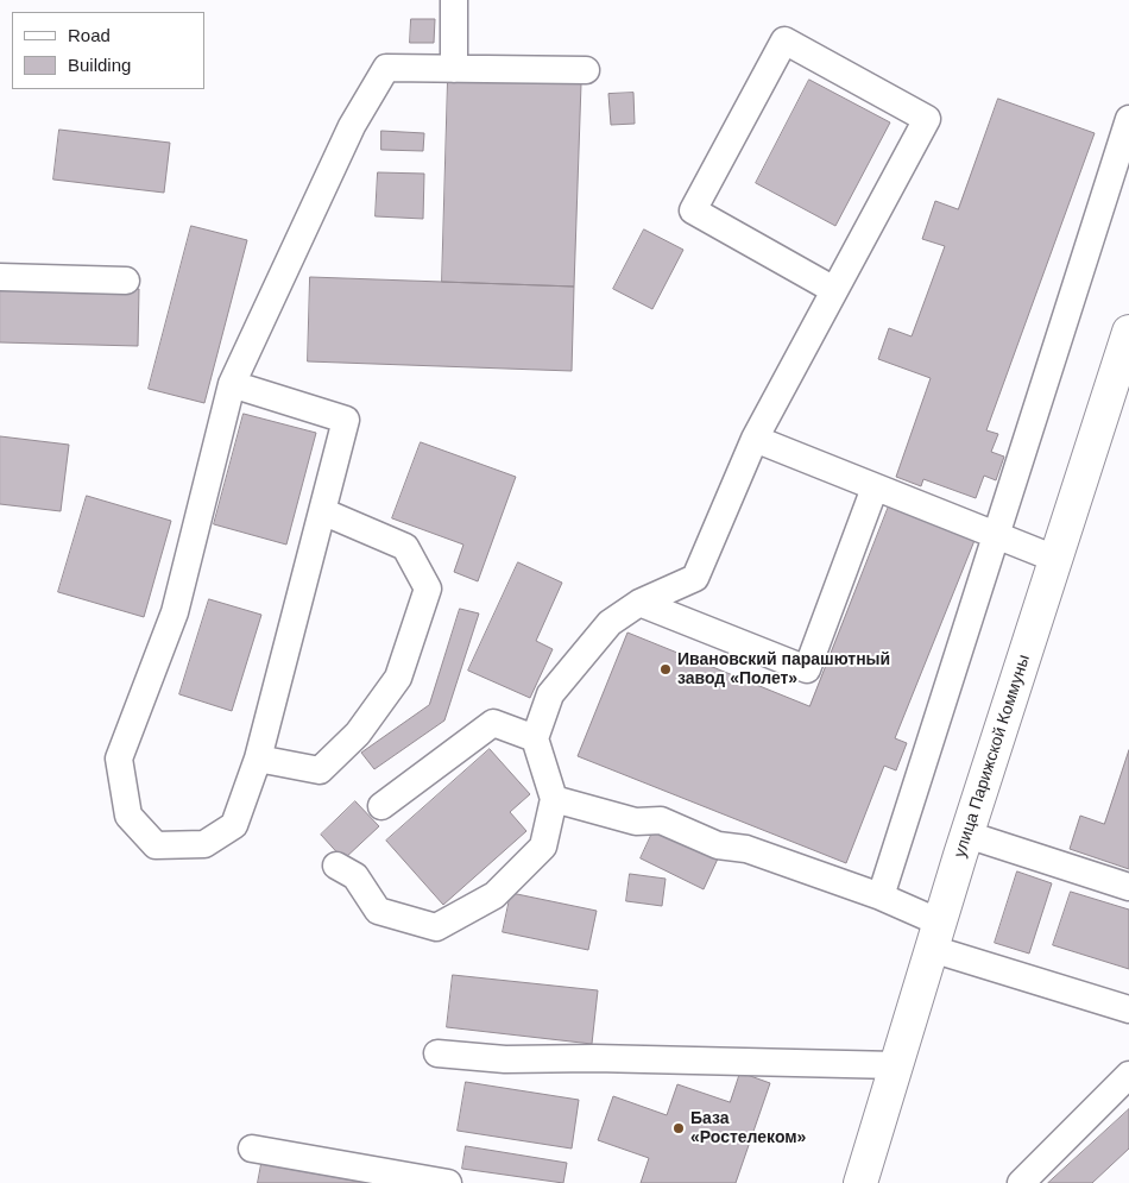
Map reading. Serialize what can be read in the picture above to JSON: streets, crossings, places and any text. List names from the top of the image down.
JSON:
{
  "streets": {
    "main road": ["улица Парижской Коммуны"]
  },
  "places": ["Ивановский парашютный завод «Полет»", "База «Ростелеком»"],
  "legend": ["Road", "Building"]
}
